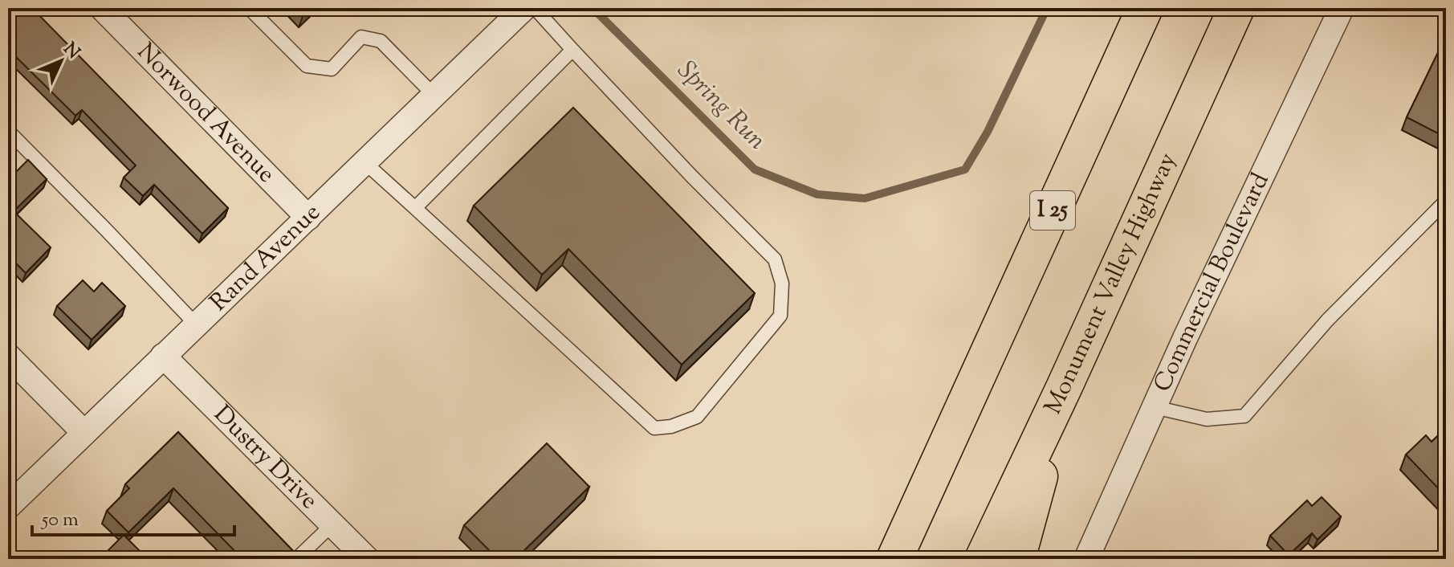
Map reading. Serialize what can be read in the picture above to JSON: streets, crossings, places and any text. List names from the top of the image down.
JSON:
{
  "streets": {
    "highway": ["I 25", "Monument Valley Highway"],
    "street": [
      "Norwood Avenue",
      "Rand Avenue",
      "Commercial Boulevard",
      "Dustry Drive"
    ]
  },
  "crossings": [
    ["Norwood Avenue", "Rand Avenue"],
    ["Rand Avenue", "Dustry Drive"]
  ],
  "water": ["Spring Run"],
  "scale_bar": "50 m",
  "north": "top right"
}
